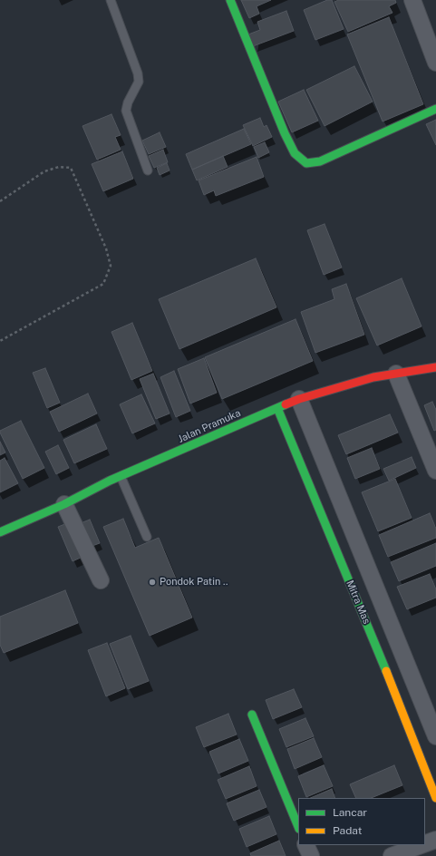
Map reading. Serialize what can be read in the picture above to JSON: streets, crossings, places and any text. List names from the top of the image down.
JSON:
{
  "streets": {
    "street": ["Jalan Pramuka", "Mitra Mas"]
  },
  "crossings": [
    ["Jalan Pramuka", "Mitra Mas"]
  ],
  "places": ["Pondok Patin .."],
  "legend": ["Lancar", "Padat"]
}
